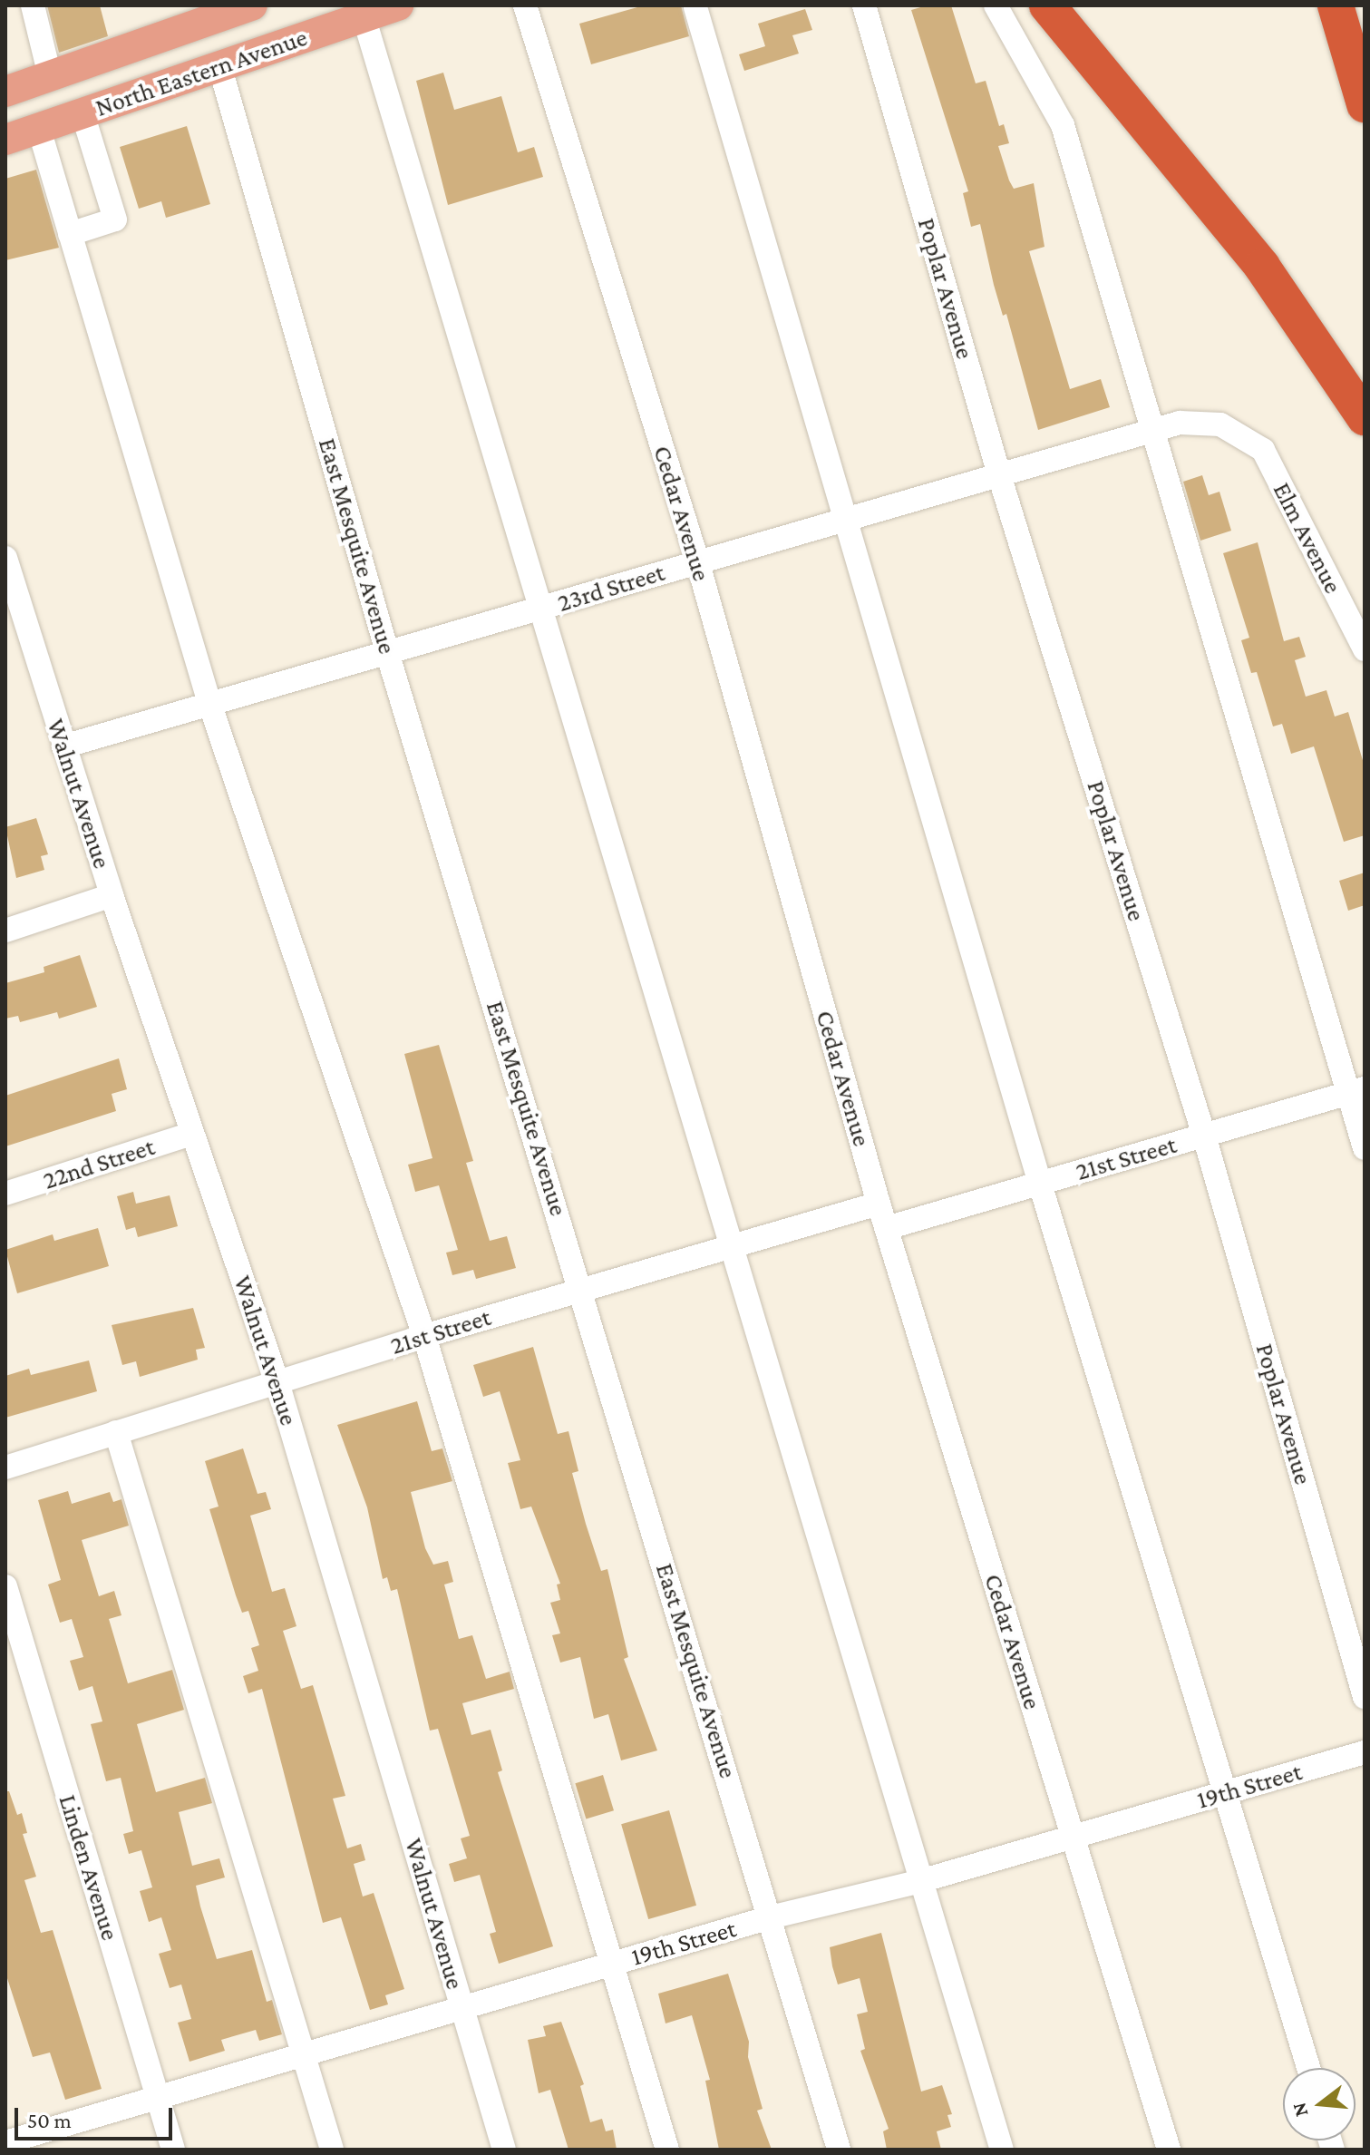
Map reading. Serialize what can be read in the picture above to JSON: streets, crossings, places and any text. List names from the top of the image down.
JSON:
{
  "streets": {
    "main road": ["North Eastern Avenue"],
    "street": [
      "Poplar Avenue",
      "Cedar Avenue",
      "Elm Avenue",
      "East Mesquite Avenue",
      "23rd Street",
      "Walnut Avenue",
      "21st Street",
      "22nd Street",
      "19th Street",
      "Linden Avenue"
    ]
  },
  "crossings": [
    ["North Eastern Avenue", "East Mesquite Avenue"],
    ["Poplar Avenue", "23rd Street"],
    ["Poplar Avenue", "21st Street"],
    ["Cedar Avenue", "23rd Street"],
    ["Cedar Avenue", "21st Street"],
    ["Cedar Avenue", "19th Street"],
    ["Elm Avenue", "23rd Street"],
    ["East Mesquite Avenue", "23rd Street"],
    ["East Mesquite Avenue", "21st Street"],
    ["East Mesquite Avenue", "19th Street"],
    ["23rd Street", "Walnut Avenue"],
    ["Walnut Avenue", "21st Street"],
    ["Walnut Avenue", "22nd Street"],
    ["Walnut Avenue", "19th Street"],
    ["19th Street", "Linden Avenue"]
  ],
  "scale_bar": "50 m",
  "north": "left"
}
